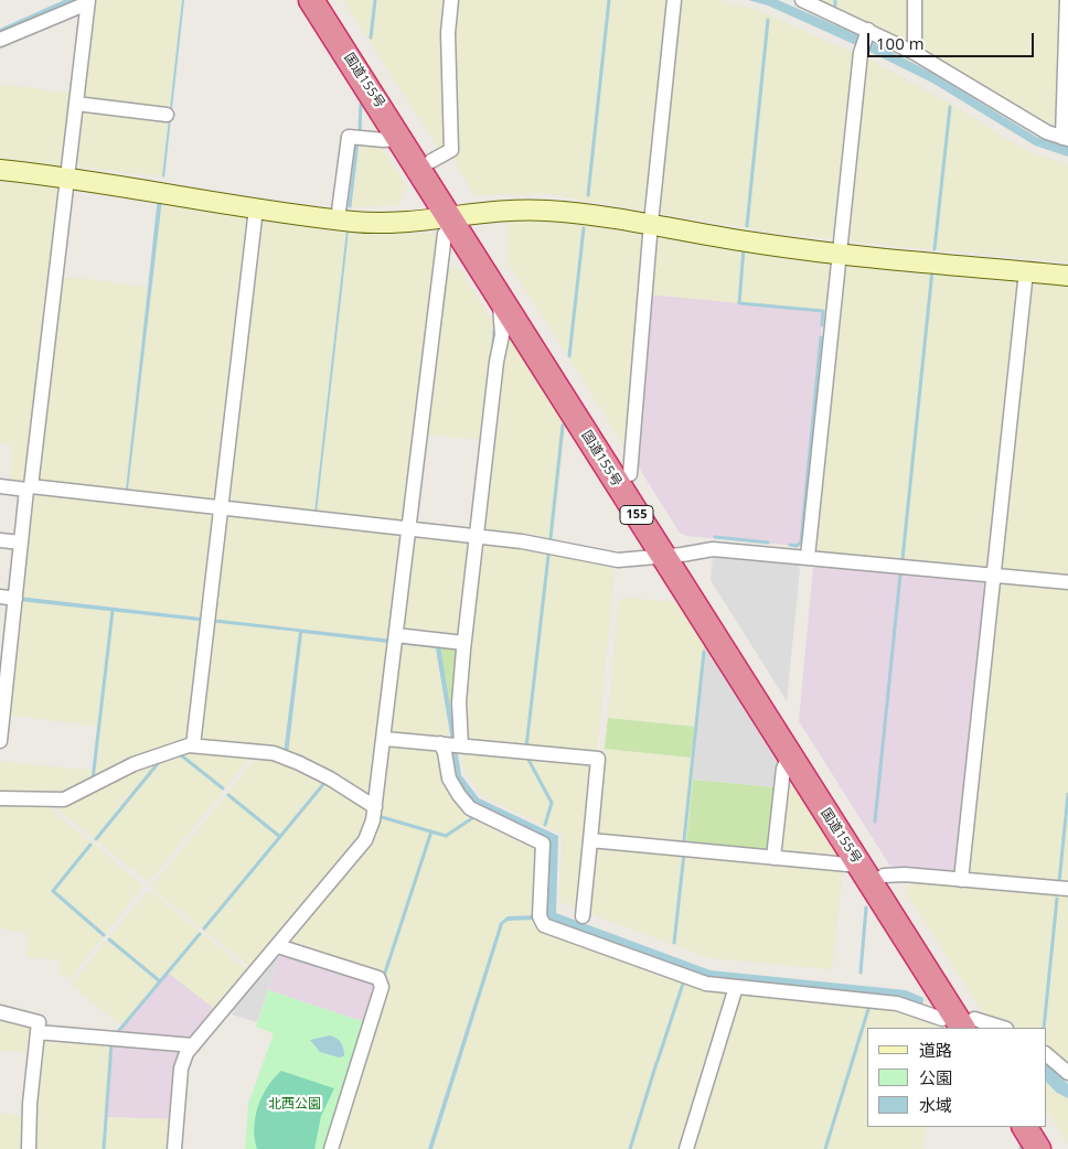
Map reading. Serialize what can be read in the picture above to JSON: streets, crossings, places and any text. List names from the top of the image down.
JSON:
{
  "streets": {
    "highway": ["国道155号", "155"]
  },
  "parks": ["北西公園"],
  "legend": ["道路", "公園", "水域"],
  "scale_bar": "100 m"
}
